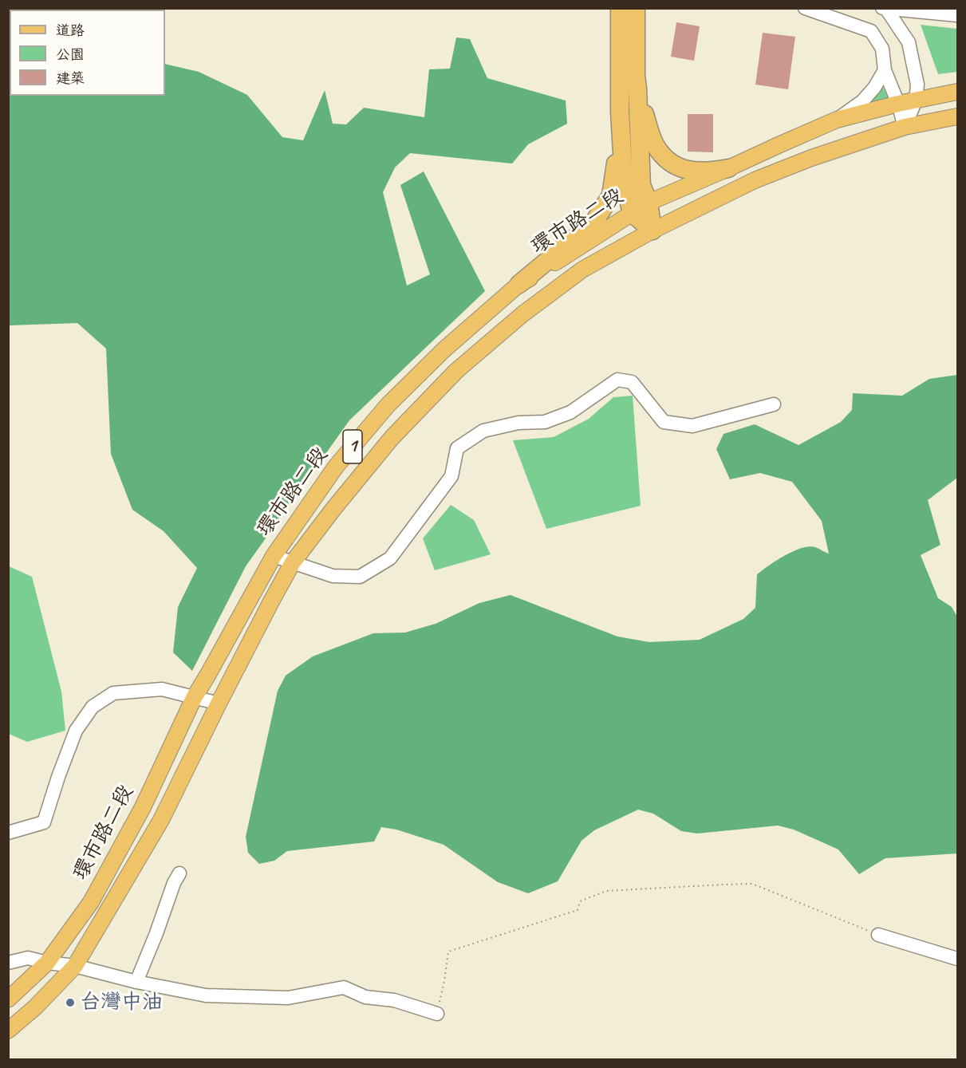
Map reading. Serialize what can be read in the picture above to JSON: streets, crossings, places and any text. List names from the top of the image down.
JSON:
{
  "streets": {
    "main road": ["環市路二段", "1"]
  },
  "crossings": [
    ["環市路二段", "1"]
  ],
  "places": ["台灣中油"],
  "legend": ["道路", "公園", "建築"]
}
